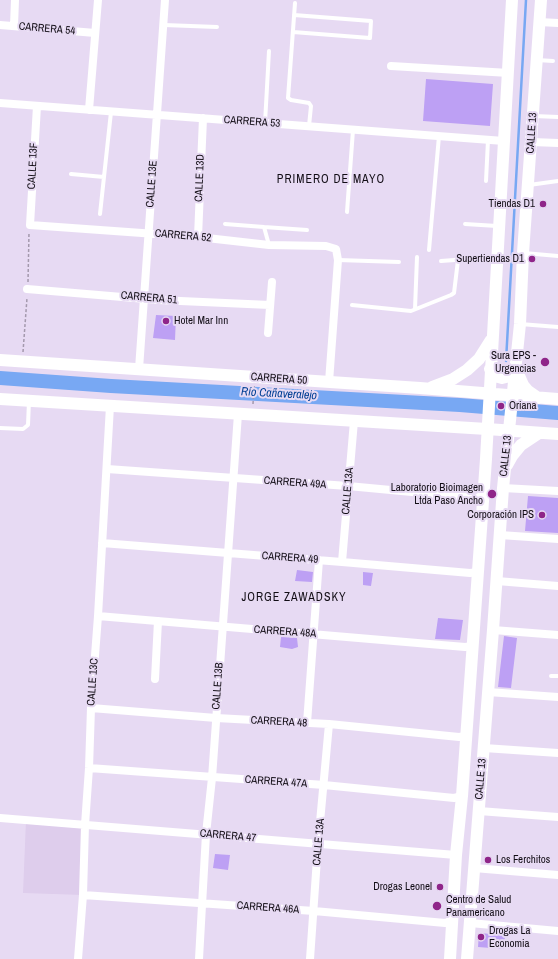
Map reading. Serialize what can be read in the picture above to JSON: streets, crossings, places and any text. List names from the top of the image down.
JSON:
{
  "streets": {
    "main road": ["CALLE 13", "CARRERA 50"],
    "street": [
      "CARRERA 54",
      "CARRERA 53",
      "CALLE 13F",
      "CALLE 13D",
      "CALLE 13E",
      "CARRERA 52",
      "CARRERA 51",
      "CARRERA 49A",
      "CALLE 13A",
      "CARRERA 49",
      "CARRERA 48A",
      "CALLE 13C",
      "CALLE 13B",
      "CARRERA 48",
      "CARRERA 47A",
      "CARRERA 47",
      "CARRERA 46A"
    ]
  },
  "crossings": [
    ["CARRERA 53", "CALLE 13"],
    ["CARRERA 53", "CALLE 13F"],
    ["CARRERA 53", "CALLE 13D"],
    ["CARRERA 53", "CALLE 13E"],
    ["CALLE 13", "CARRERA 50"],
    ["CALLE 13", "CARRERA 49A"],
    ["CALLE 13", "CARRERA 49"],
    ["CALLE 13", "CARRERA 48A"],
    ["CALLE 13", "CARRERA 48"],
    ["CALLE 13", "CARRERA 47A"],
    ["CALLE 13", "CARRERA 47"],
    ["CALLE 13", "CARRERA 46A"],
    ["CALLE 13F", "CARRERA 52"],
    ["CALLE 13D", "CARRERA 52"],
    ["CALLE 13E", "CARRERA 52"],
    ["CALLE 13E", "CARRERA 51"],
    ["CALLE 13E", "CARRERA 50"],
    ["CARRERA 49A", "CALLE 13A"],
    ["CARRERA 49A", "CALLE 13C"],
    ["CARRERA 49A", "CALLE 13B"],
    ["CALLE 13A", "CARRERA 49"],
    ["CALLE 13A", "CARRERA 48"],
    ["CALLE 13A", "CARRERA 47A"],
    ["CALLE 13A", "CARRERA 47"],
    ["CALLE 13A", "CARRERA 46A"],
    ["CARRERA 49", "CALLE 13C"],
    ["CARRERA 49", "CALLE 13B"],
    ["CARRERA 48A", "CALLE 13C"],
    ["CARRERA 48A", "CALLE 13B"],
    ["CALLE 13C", "CARRERA 48"],
    ["CALLE 13C", "CARRERA 47A"],
    ["CALLE 13C", "CARRERA 47"],
    ["CALLE 13C", "CARRERA 46A"],
    ["CALLE 13B", "CARRERA 48"],
    ["CALLE 13B", "CARRERA 47A"],
    ["CALLE 13B", "CARRERA 47"],
    ["CALLE 13B", "CARRERA 46A"]
  ],
  "districts": ["PRIMERO DE MAYO", "JORGE ZAWADSKY"],
  "water": ["Río Cañaveralejo"],
  "places": [
    "Tiendas D1",
    "Supertiendas D1",
    "Hotel Mar Inn",
    "Sura EPS - Urgencias",
    "Oriana",
    "Laboratorio Bioimagen Ltda Paso Ancho",
    "Corporación IPS",
    "Los Ferchitos",
    "Drogas Leonel",
    "Centro de Salud Panamericano",
    "Drogas La Economia"
  ]
}
